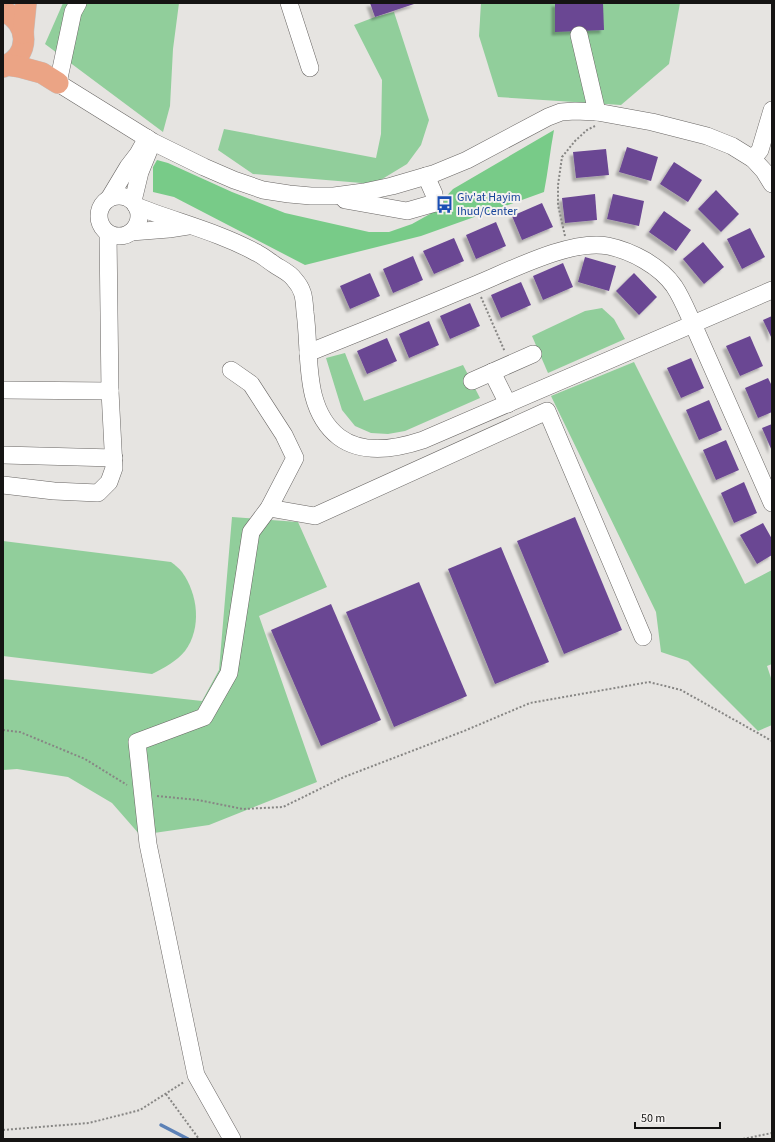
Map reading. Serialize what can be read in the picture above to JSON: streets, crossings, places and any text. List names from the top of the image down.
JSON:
{
  "places": {
    "bus stop": ["Giv'at Hayim Ihud/Center"]
  },
  "scale_bar": "50 m"
}
